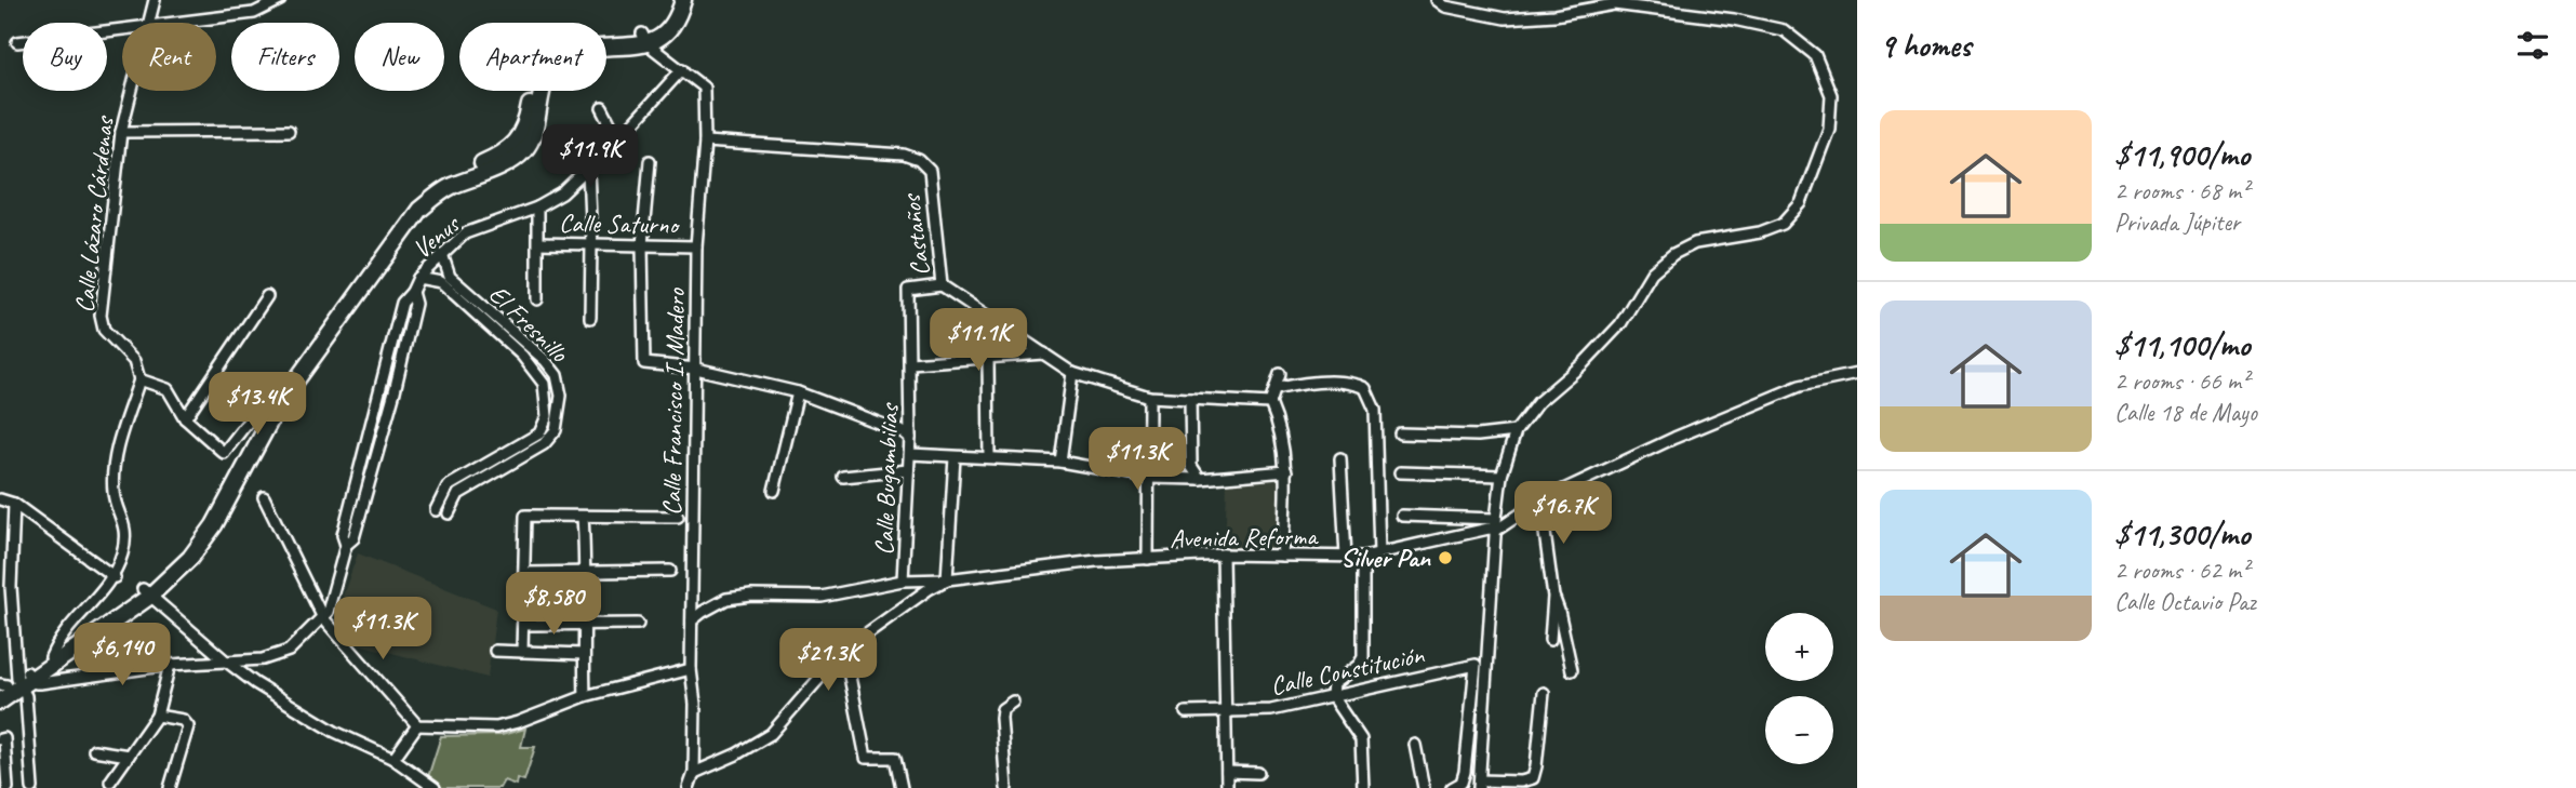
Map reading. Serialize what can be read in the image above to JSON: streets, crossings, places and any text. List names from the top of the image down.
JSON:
{
  "streets": {
    "street": [
      "Calle Lázaro Cárdenas",
      "Calle Saturno",
      "Castaños",
      "Venus",
      "El Fresnillo",
      "Calle Francisco I. Madero",
      "Calle Bugambilias",
      "Avenida Reforma",
      "Calle Constitución"
    ]
  },
  "crossings": [
    ["Calle Saturno", "Calle Francisco I. Madero"],
    ["Castaños", "Calle Francisco I. Madero"],
    ["Castaños", "Calle Bugambilias"],
    ["Venus", "Calle Francisco I. Madero"],
    ["Calle Francisco I. Madero", "Avenida Reforma"],
    ["Calle Bugambilias", "Avenida Reforma"]
  ],
  "places": ["Silver Pan"],
  "page": {
    "heading": "9 homes",
    "chip": [
      "Buy",
      "Rent",
      "Filters",
      "New",
      "Apartment"
    ],
    "list": [
      {
        "name": "$11,900/mo",
        "note": "2 rooms · 68 m² · Privada Júpiter"
      },
      {
        "name": "$11,100/mo",
        "note": "2 rooms · 66 m² · Calle 18 de Mayo"
      },
      {
        "name": "$11,300/mo",
        "note": "2 rooms · 62 m² · Calle Octavio Paz"
      }
    ],
    "price": [
      "$11.9K",
      "$11.1K",
      "$13.4K",
      "$11.3K",
      "$16.7K",
      "$8,580",
      "$11.3K",
      "$6,140",
      "$21.3K"
    ],
    "map_buttons": ["+", "−"]
  }
}
